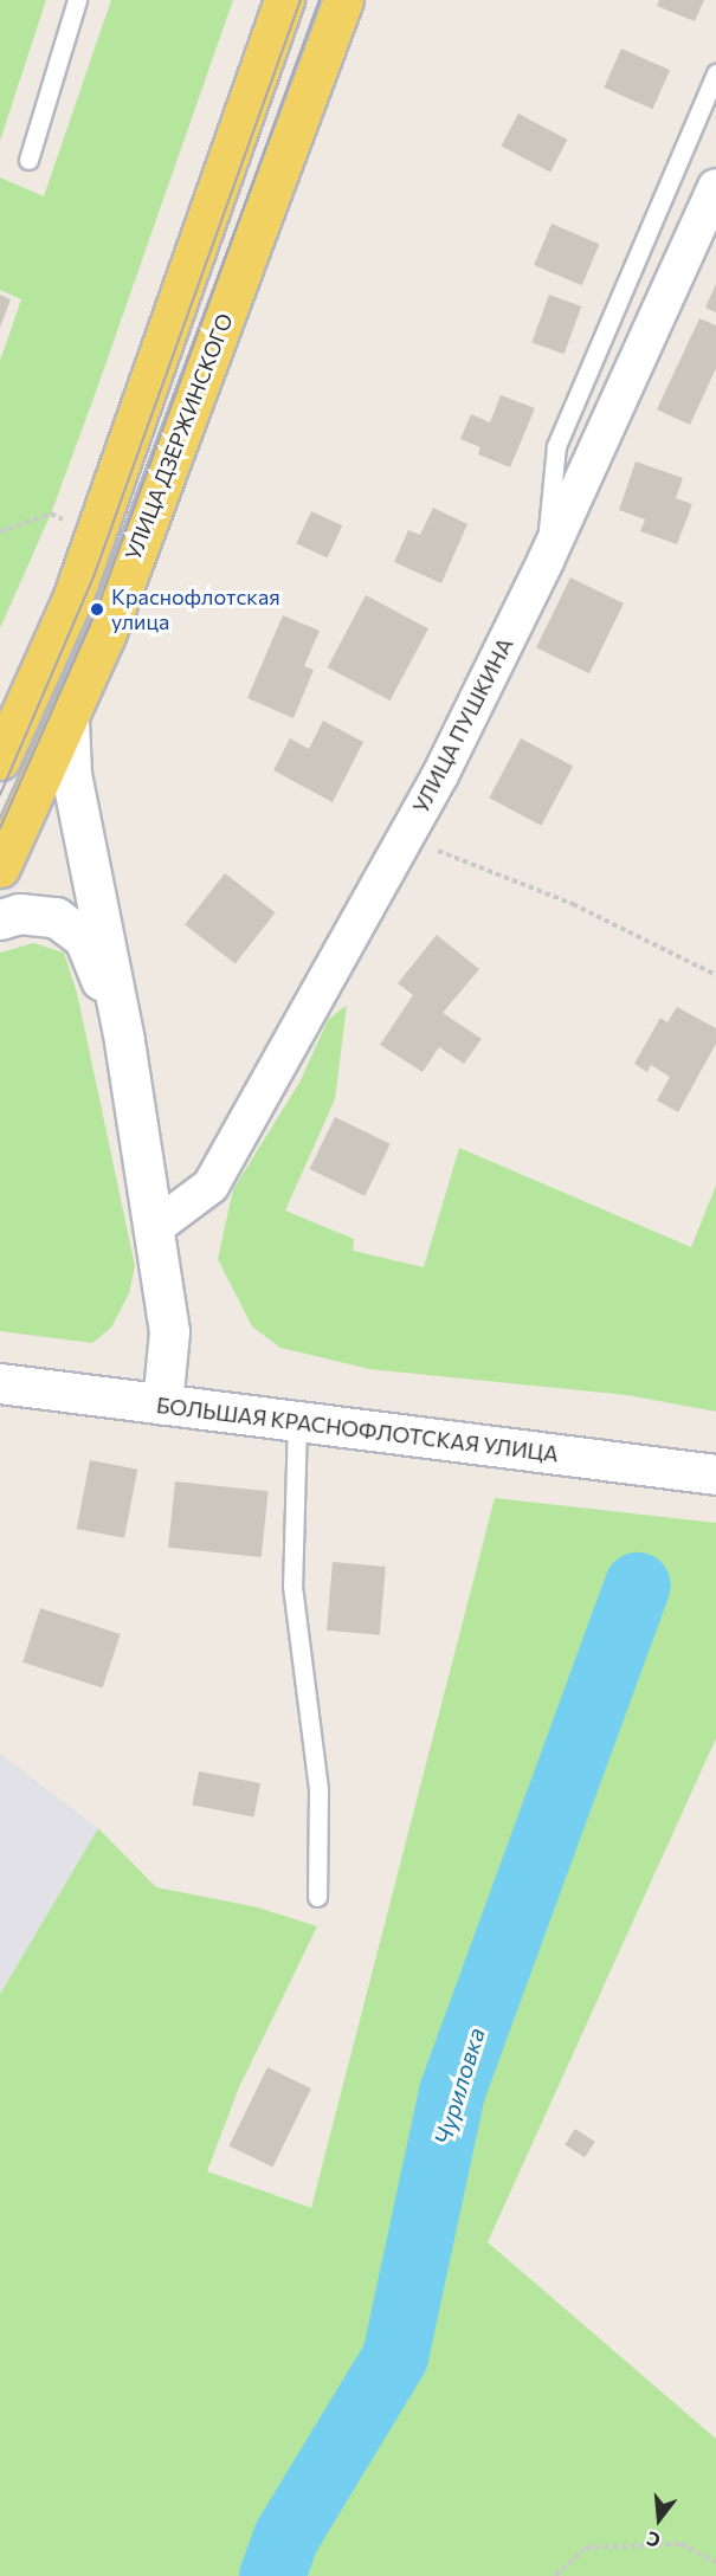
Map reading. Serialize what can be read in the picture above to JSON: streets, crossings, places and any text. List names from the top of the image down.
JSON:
{
  "streets": {
    "main road": ["УЛИЦА ДЗЕРЖИНСКОГО", "БОЛЬШАЯ КРАСНОФЛОТСКАЯ УЛИЦА"],
    "street": ["УЛИЦА ПУШКИНА"]
  },
  "water": ["Чуриловка"],
  "places": ["Краснофлотская улица"],
  "north": "bottom"
}
